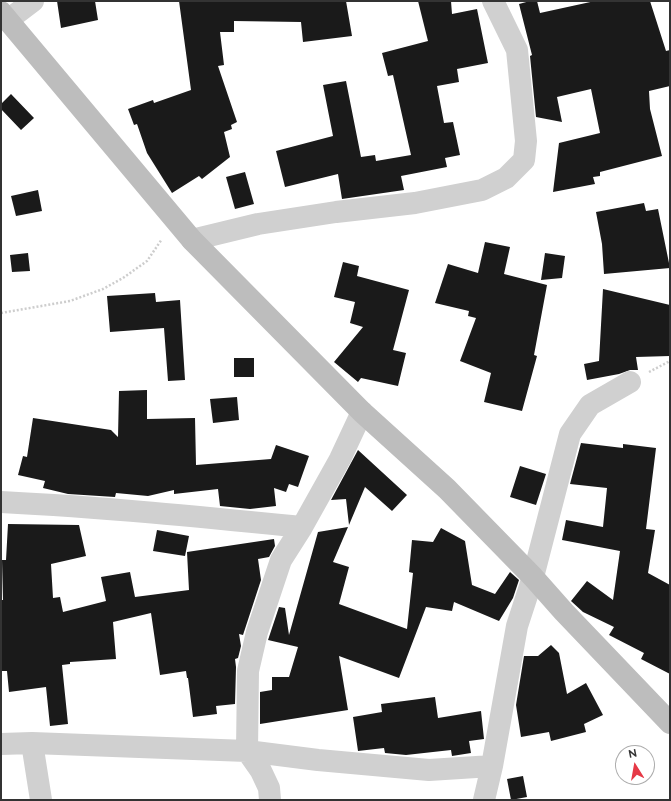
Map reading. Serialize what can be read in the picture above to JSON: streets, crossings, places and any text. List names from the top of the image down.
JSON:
{
  "north": "top"
}
